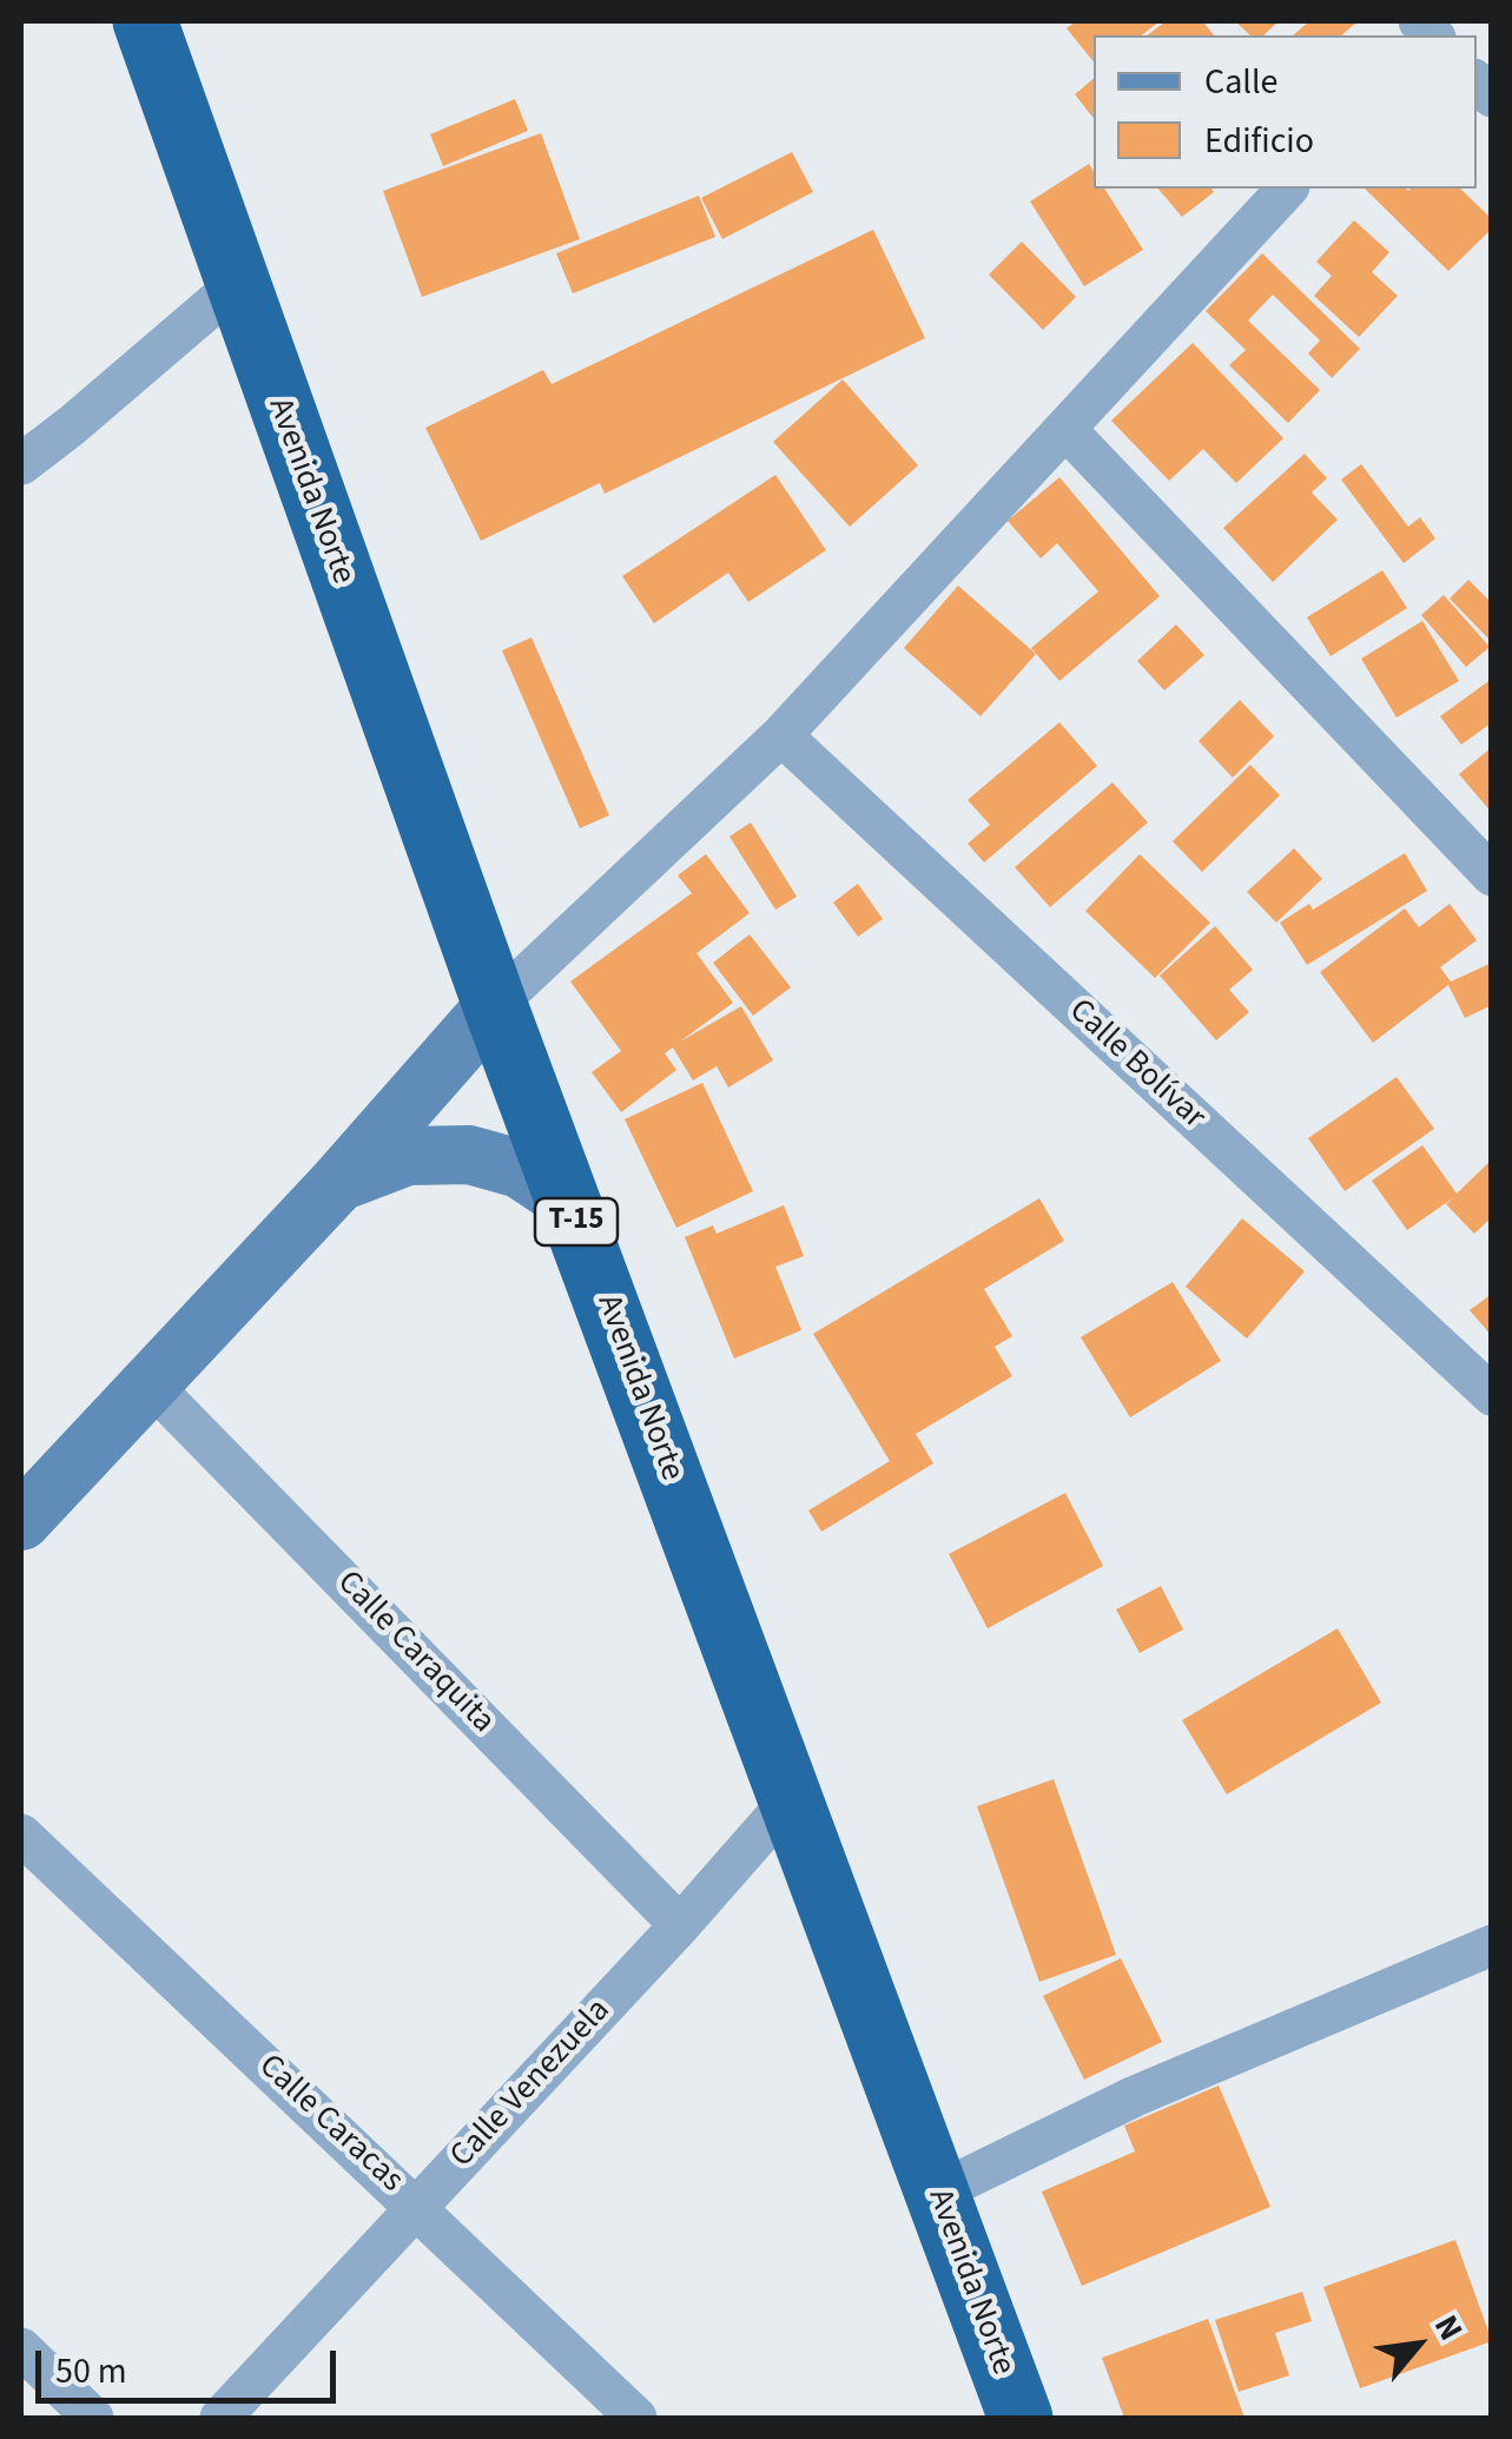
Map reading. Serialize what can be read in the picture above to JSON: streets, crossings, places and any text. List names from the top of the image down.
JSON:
{
  "streets": {
    "highway": ["Avenida Norte", "T-15"],
    "street": [
      "Calle Bolívar",
      "Calle Caraquita",
      "Calle Venezuela",
      "Calle Caracas"
    ]
  },
  "crossings": [
    ["Avenida Norte", "Calle Venezuela"],
    ["Calle Caraquita", "Calle Venezuela"],
    ["Calle Venezuela", "Calle Caracas"]
  ],
  "legend": ["Calle", "Edificio"],
  "scale_bar": "50 m",
  "north": "top right"
}
